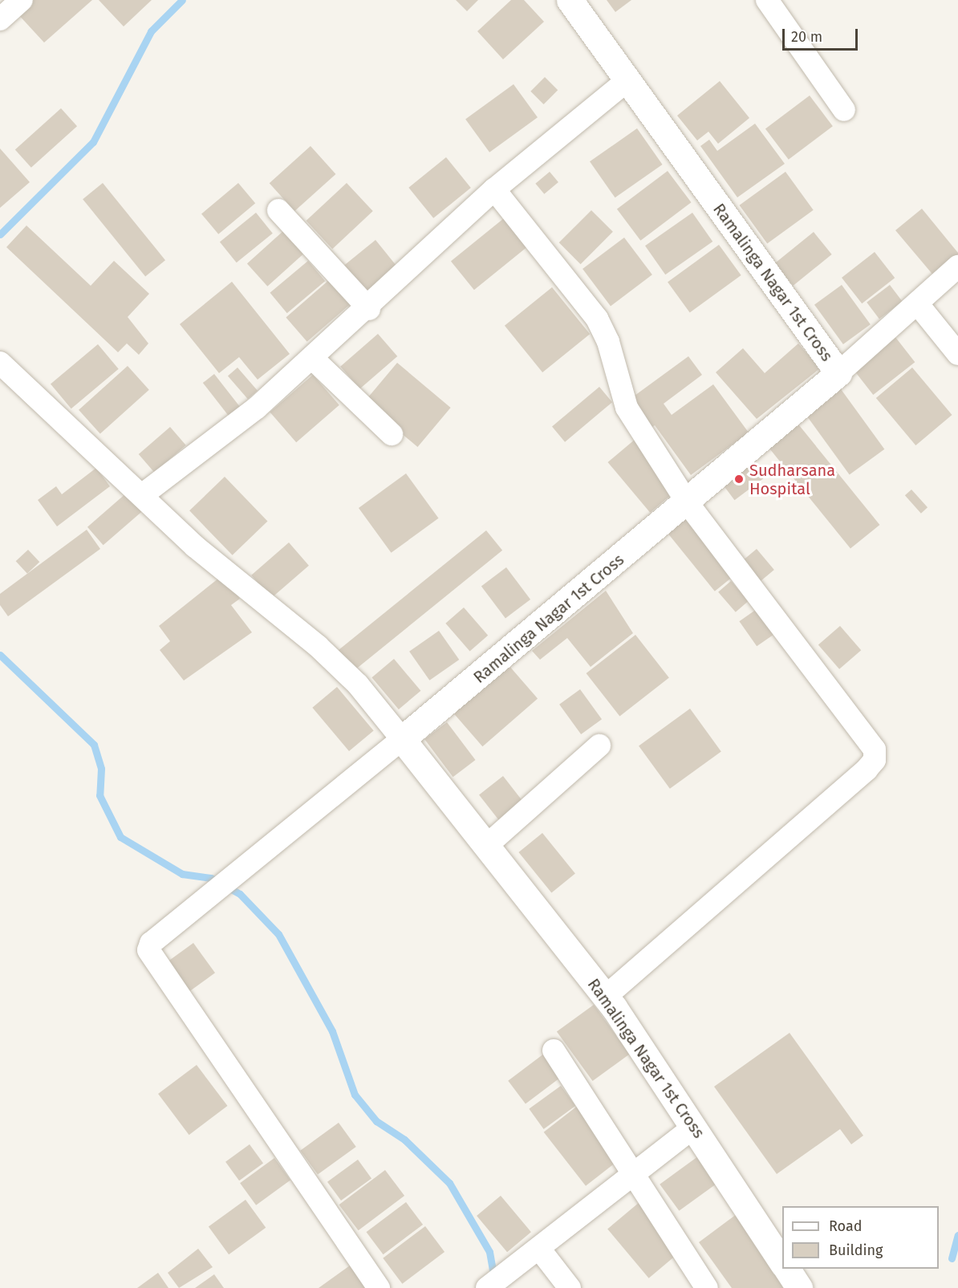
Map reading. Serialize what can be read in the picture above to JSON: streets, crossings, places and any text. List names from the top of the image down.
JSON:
{
  "streets": {
    "street": ["Ramalinga Nagar 1st Cross"]
  },
  "places": ["Sudharsana Hospital"],
  "legend": ["Road", "Building"],
  "scale_bar": "20 m"
}
